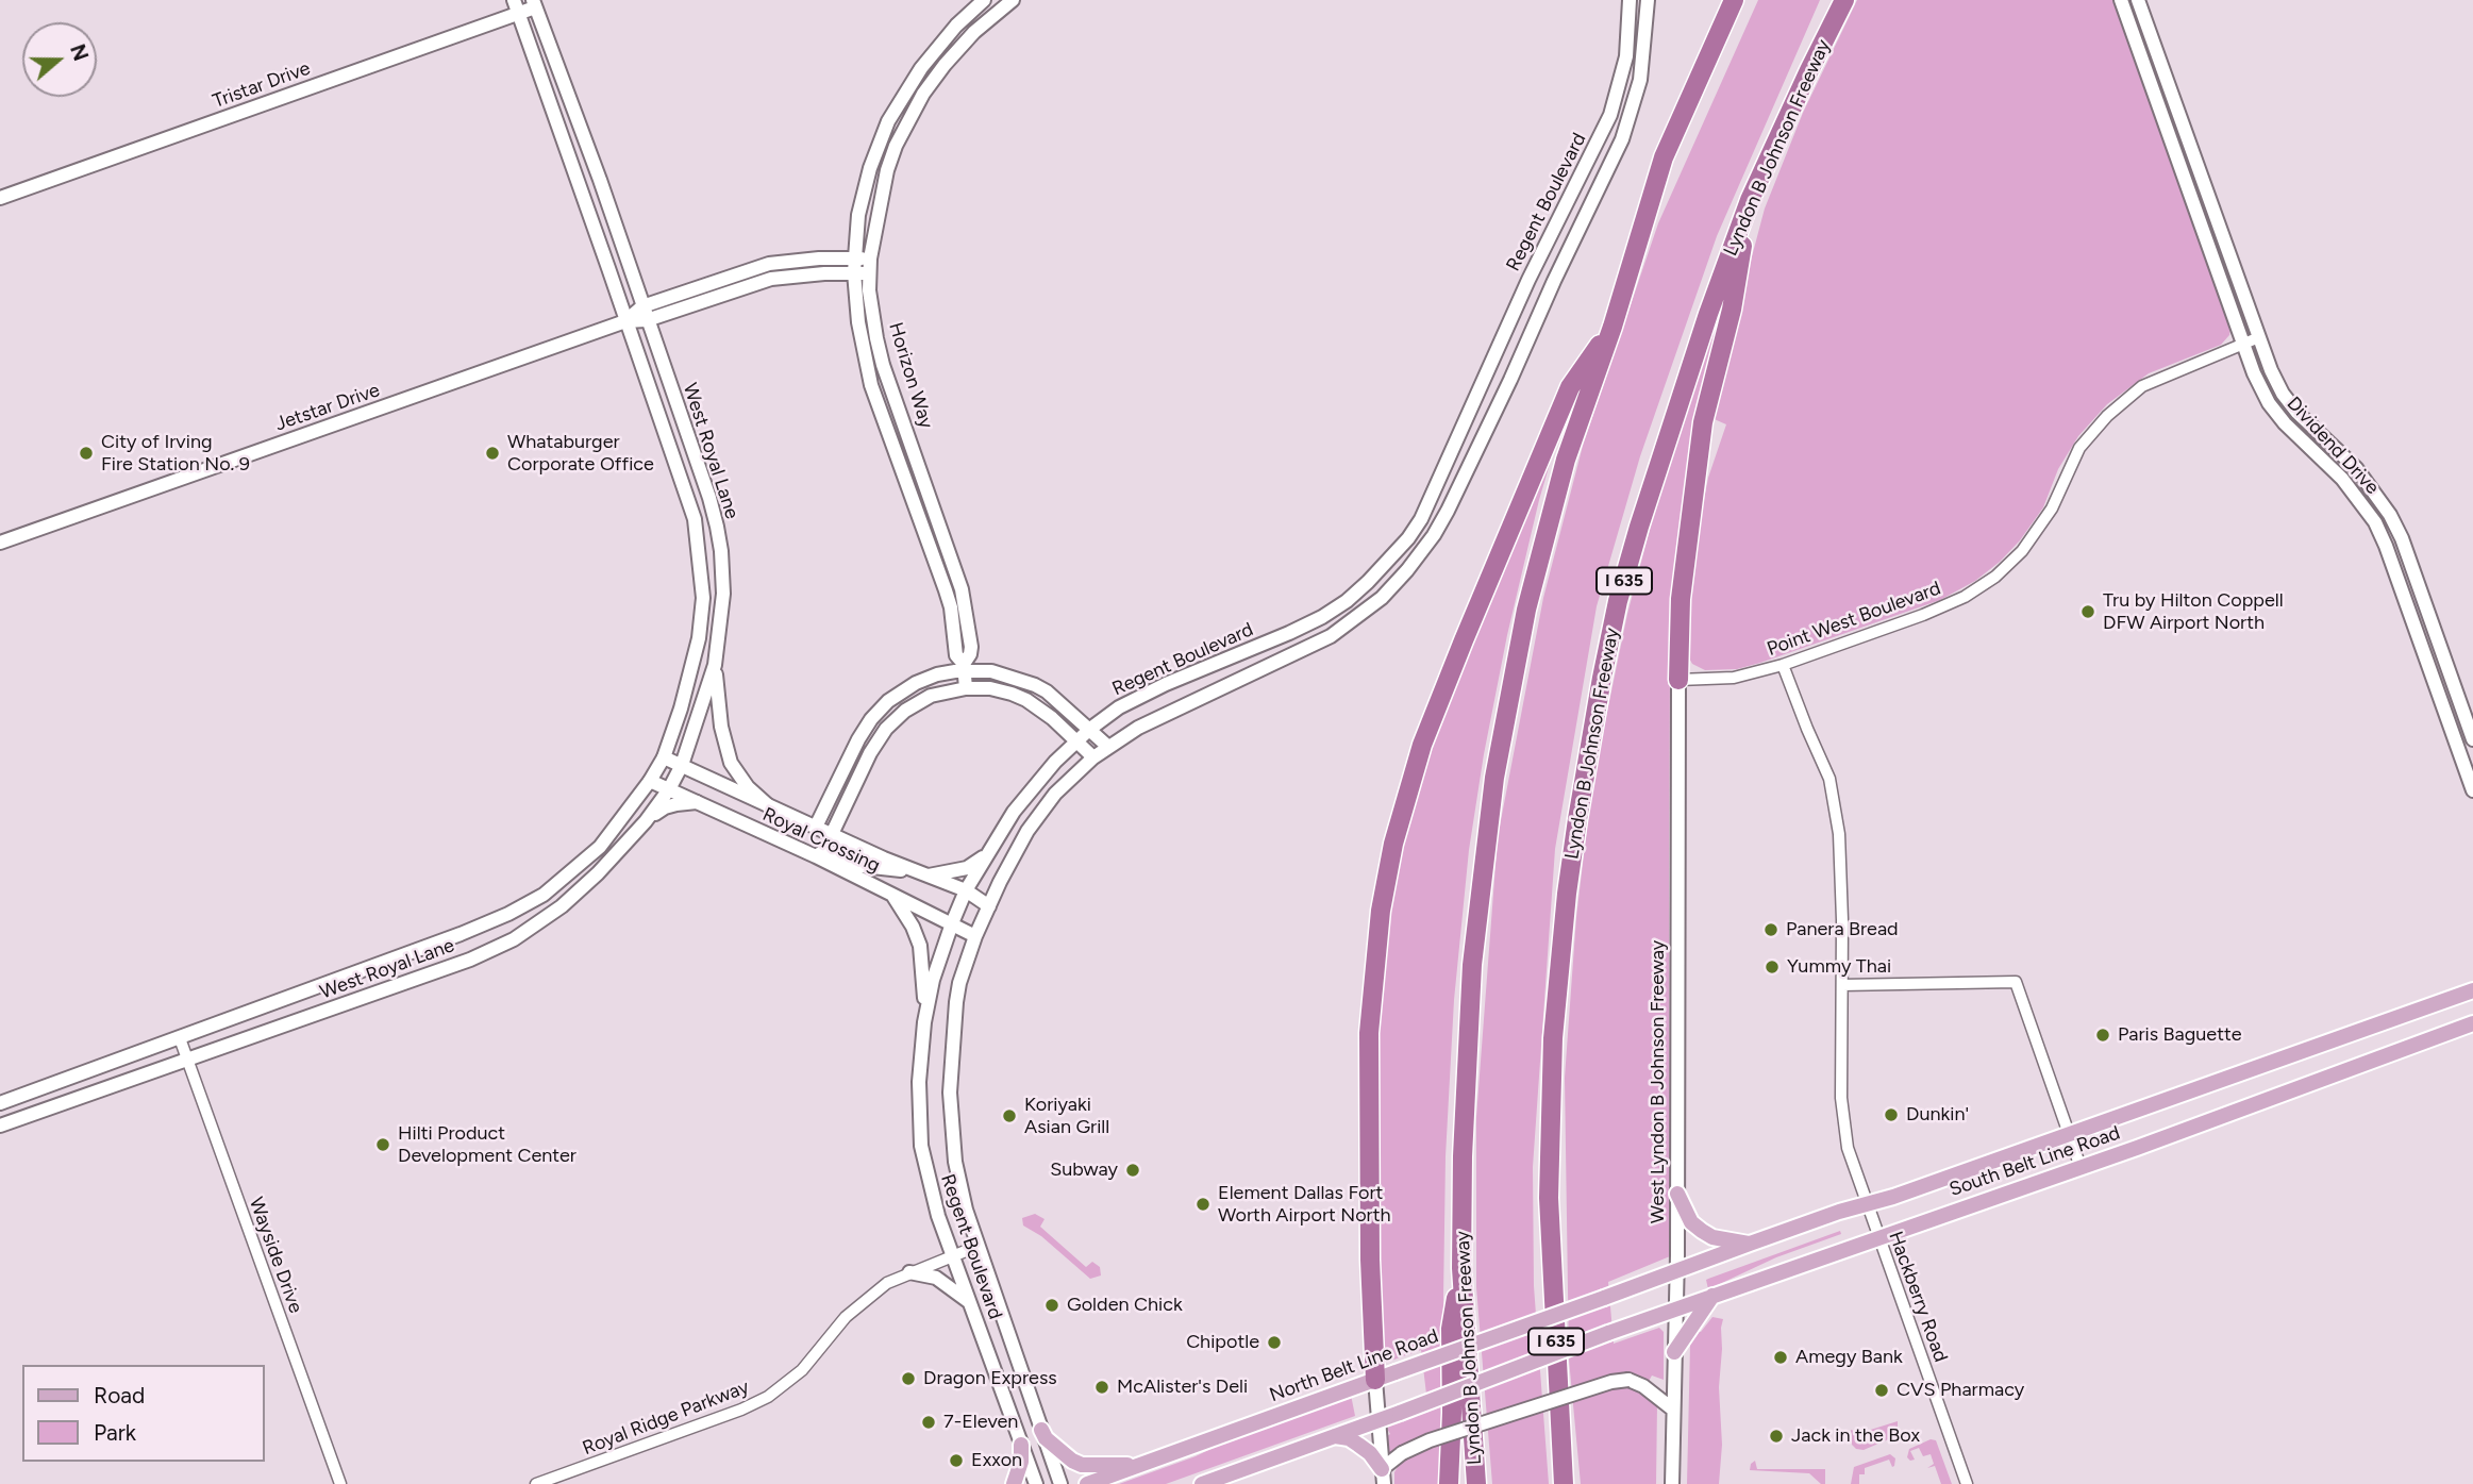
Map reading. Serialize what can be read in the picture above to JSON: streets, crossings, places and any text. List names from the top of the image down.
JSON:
{
  "streets": {
    "highway": ["Lyndon B Johnson Freeway", "I 635"],
    "main road": ["South Belt Line Road", "North Belt Line Road"],
    "street": [
      "Tristar Drive",
      "Regent Boulevard",
      "Horizon Way",
      "Jetstar Drive",
      "Dividend Drive",
      "West Royal Lane",
      "Point West Boulevard",
      "Royal Crossing",
      "West Lyndon B Johnson Freeway",
      "Wayside Drive",
      "Hackberry Road",
      "Royal Ridge Parkway"
    ]
  },
  "crossings": [
    ["Tristar Drive", "West Royal Lane"],
    ["Regent Boulevard", "Royal Crossing"],
    ["Regent Boulevard", "Royal Ridge Parkway"],
    ["Horizon Way", "Jetstar Drive"],
    ["Jetstar Drive", "West Royal Lane"],
    ["Dividend Drive", "Point West Boulevard"],
    ["West Royal Lane", "Royal Crossing"],
    ["West Royal Lane", "Wayside Drive"],
    ["Point West Boulevard", "West Lyndon B Johnson Freeway"],
    ["Point West Boulevard", "Hackberry Road"],
    ["West Lyndon B Johnson Freeway", "South Belt Line Road"],
    ["West Lyndon B Johnson Freeway", "North Belt Line Road"],
    ["South Belt Line Road", "Hackberry Road"],
    ["South Belt Line Road", "North Belt Line Road"]
  ],
  "places": [
    "City of Irving Fire Station No. 9",
    "Whataburger Corporate Office",
    "Tru by Hilton Coppell DFW Airport North",
    "Panera Bread",
    "Yummy Thai",
    "Paris Baguette",
    "Dunkin'",
    "Koriyaki Asian Grill",
    "Hilti Product Development Center",
    "Subway",
    "Element Dallas Fort Worth Airport North",
    "Golden Chick",
    "Chipotle",
    "Amegy Bank",
    "Dragon Express",
    "McAlister's Deli",
    "CVS Pharmacy",
    "7-Eleven",
    "Jack in the Box",
    "Exxon"
  ],
  "legend": ["Road", "Park"],
  "north": "right"
}
